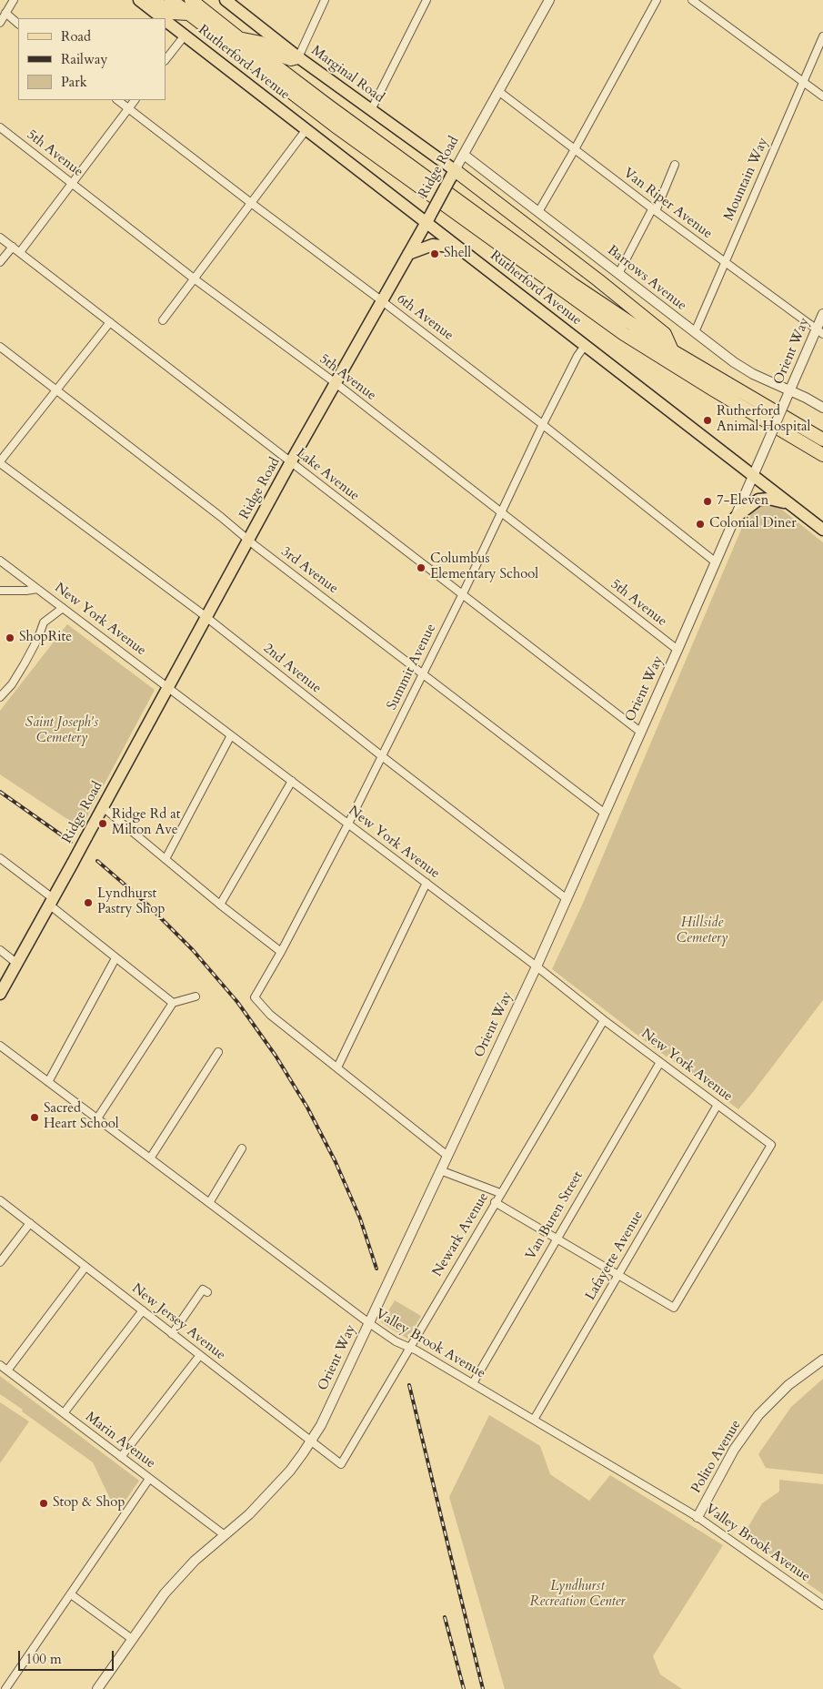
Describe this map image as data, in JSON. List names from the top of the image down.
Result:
{
  "streets": {
    "main road": ["Rutherford Avenue", "Marginal Road", "Ridge Road"],
    "street": [
      "5th Avenue",
      "Mountain Way",
      "Van Riper Avenue",
      "Barrows Avenue",
      "6th Avenue",
      "Orient Way",
      "Lake Avenue",
      "3rd Avenue",
      "New York Avenue",
      "Summit Avenue",
      "2nd Avenue",
      "Van Buren Street",
      "Newark Avenue",
      "Lafayette Avenue",
      "New Jersey Avenue",
      "Valley Brook Avenue",
      "Marin Avenue",
      "Polito Avenue"
    ]
  },
  "crossings": [
    ["Rutherford Avenue", "Ridge Road"],
    ["Rutherford Avenue", "Orient Way"],
    ["Rutherford Avenue", "Summit Avenue"],
    ["Marginal Road", "Ridge Road"],
    ["5th Avenue", "Ridge Road"],
    ["5th Avenue", "Orient Way"],
    ["5th Avenue", "Summit Avenue"],
    ["Ridge Road", "Van Riper Avenue"],
    ["Ridge Road", "Barrows Avenue"],
    ["Ridge Road", "6th Avenue"],
    ["Ridge Road", "Lake Avenue"],
    ["Ridge Road", "3rd Avenue"],
    ["Ridge Road", "New York Avenue"],
    ["Ridge Road", "2nd Avenue"],
    ["Mountain Way", "Van Riper Avenue"],
    ["Mountain Way", "Barrows Avenue"],
    ["Van Riper Avenue", "Orient Way"],
    ["Barrows Avenue", "Orient Way"],
    ["6th Avenue", "Orient Way"],
    ["6th Avenue", "Summit Avenue"],
    ["Orient Way", "Lake Avenue"],
    ["Orient Way", "3rd Avenue"],
    ["Orient Way", "New York Avenue"],
    ["Orient Way", "2nd Avenue"],
    ["Orient Way", "New Jersey Avenue"],
    ["Orient Way", "Valley Brook Avenue"],
    ["Orient Way", "Marin Avenue"],
    ["Lake Avenue", "Summit Avenue"],
    ["3rd Avenue", "Summit Avenue"],
    ["New York Avenue", "Summit Avenue"],
    ["New York Avenue", "Van Buren Street"],
    ["New York Avenue", "Newark Avenue"],
    ["New York Avenue", "Lafayette Avenue"],
    ["Summit Avenue", "2nd Avenue"],
    ["Van Buren Street", "Valley Brook Avenue"],
    ["Newark Avenue", "New Jersey Avenue"],
    ["Newark Avenue", "Valley Brook Avenue"],
    ["Lafayette Avenue", "Valley Brook Avenue"],
    ["Valley Brook Avenue", "Polito Avenue"]
  ],
  "parks": ["Saint Joseph's Cemetery", "Hillside Cemetery", "Lyndhurst Recreation Center"],
  "places": [
    "Shell",
    "Rutherford Animal Hospital",
    "7-Eleven",
    "Colonial Diner",
    "Columbus Elementary School",
    "ShopRite",
    "Ridge Rd at Milton Ave",
    "Lyndhurst Pastry Shop",
    "Sacred Heart School",
    "Stop & Shop"
  ],
  "legend": ["Road", "Railway", "Park"],
  "scale_bar": "100 m"
}
